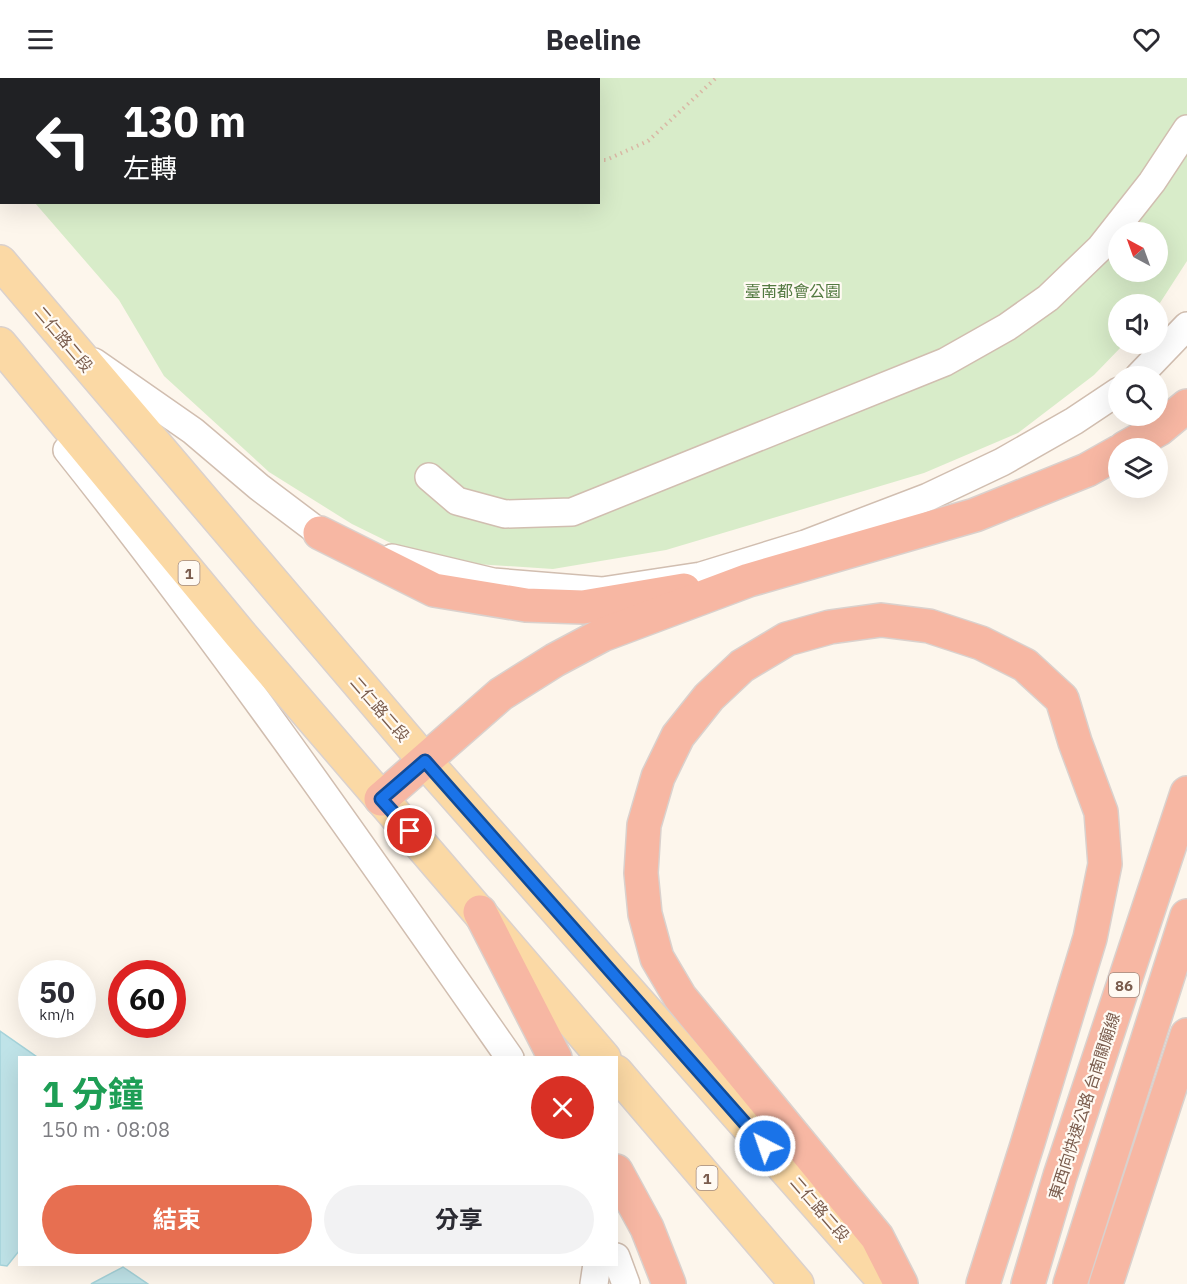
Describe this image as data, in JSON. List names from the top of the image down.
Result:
{
  "streets": {
    "highway": ["86", "東西向快速公路 台南關廟線"],
    "main road": ["二仁路二段", "1"]
  },
  "parks": ["臺南都會公園"],
  "north": "top left",
  "page": {
    "header": "Beeline",
    "turn": ["130 m", "左轉"],
    "speed": "50 km/h",
    "limit": "60",
    "heading": ["1 分鐘", "150 m · 08:08"],
    "buttons": ["結束", "分享"]
  }
}
